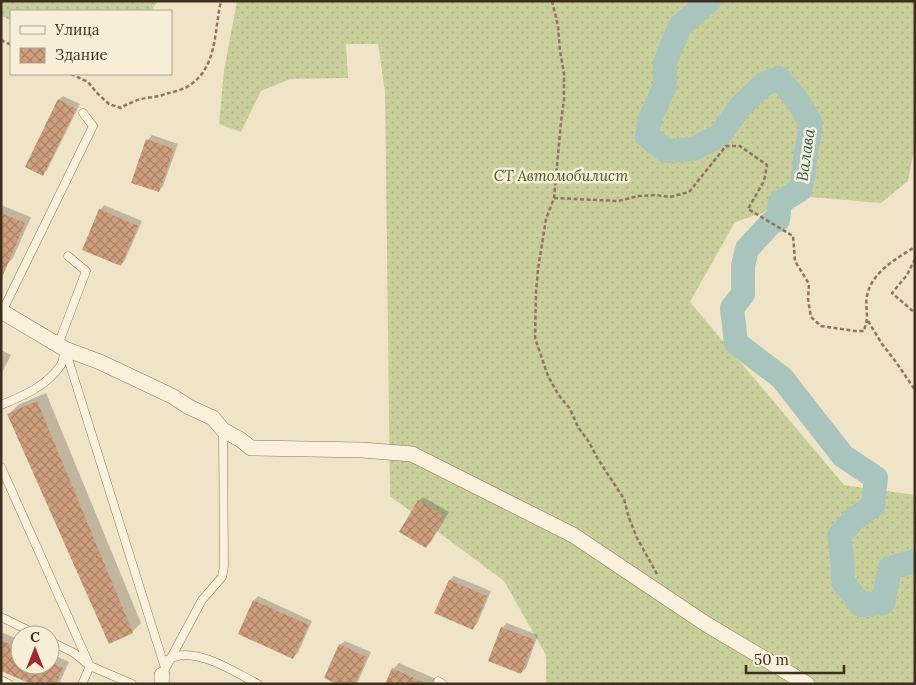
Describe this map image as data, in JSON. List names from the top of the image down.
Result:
{
  "water": ["Валава"],
  "parks": ["СТ Автомобилист"],
  "legend": ["Улица", "Здание"],
  "scale_bar": "50 m",
  "north": "top"
}
